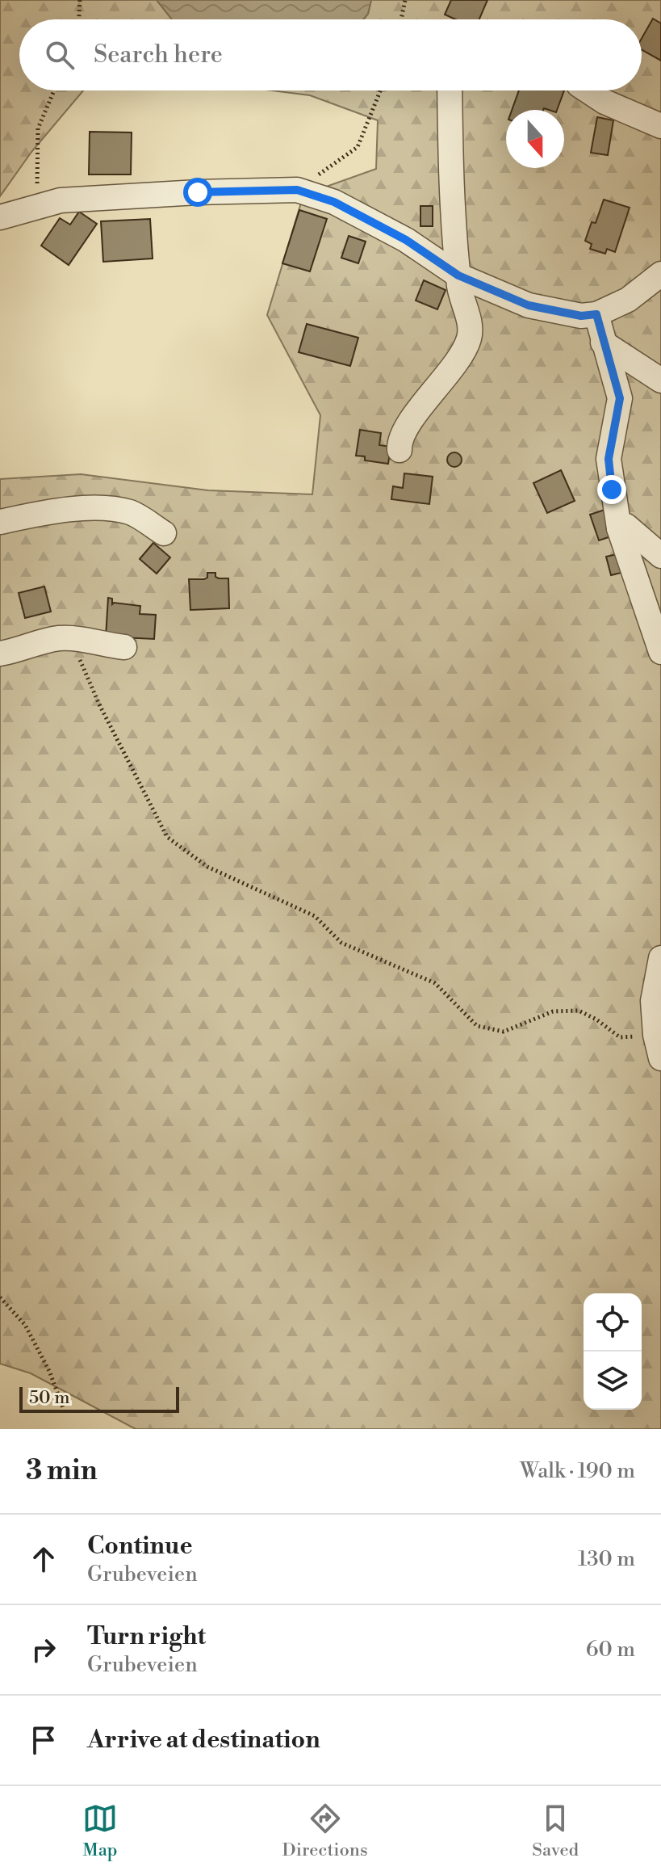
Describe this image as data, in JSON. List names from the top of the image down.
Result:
{
  "scale_bar": "50 m",
  "north": "bottom",
  "page": {
    "search": "Search here",
    "scale": "50 m",
    "heading": ["3 min", "Walk · 190 m"],
    "list": [
      ["Continue", "Grubeveien", "130 m"],
      ["Turn right", "Grubeveien", "60 m"],
      "Arrive at destination"
    ],
    "nav": ["Map", "Directions", "Saved"]
  }
}
